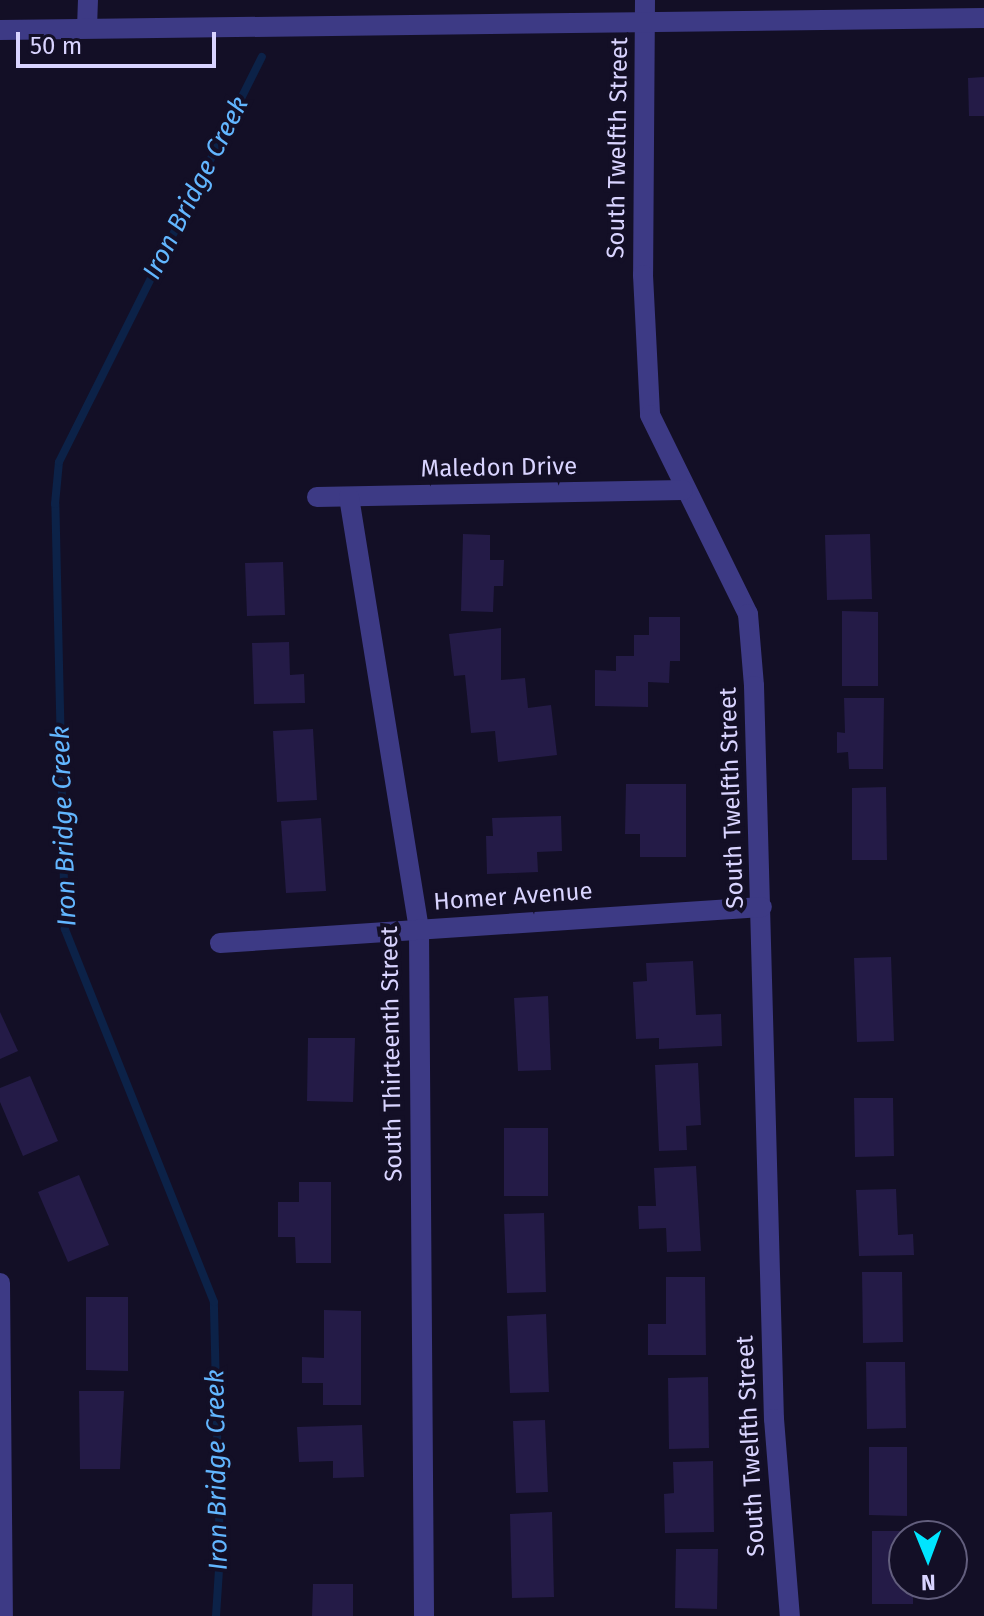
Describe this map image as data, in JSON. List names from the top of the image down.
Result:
{
  "streets": {
    "street": [
      "South Twelfth Street",
      "Maledon Drive",
      "Homer Avenue",
      "South Thirteenth Street"
    ]
  },
  "crossings": [
    ["South Twelfth Street", "Maledon Drive"],
    ["South Twelfth Street", "Homer Avenue"],
    ["Maledon Drive", "South Thirteenth Street"],
    ["Homer Avenue", "South Thirteenth Street"]
  ],
  "water": ["Iron Bridge Creek"],
  "scale_bar": "50 m",
  "north": "bottom"
}
